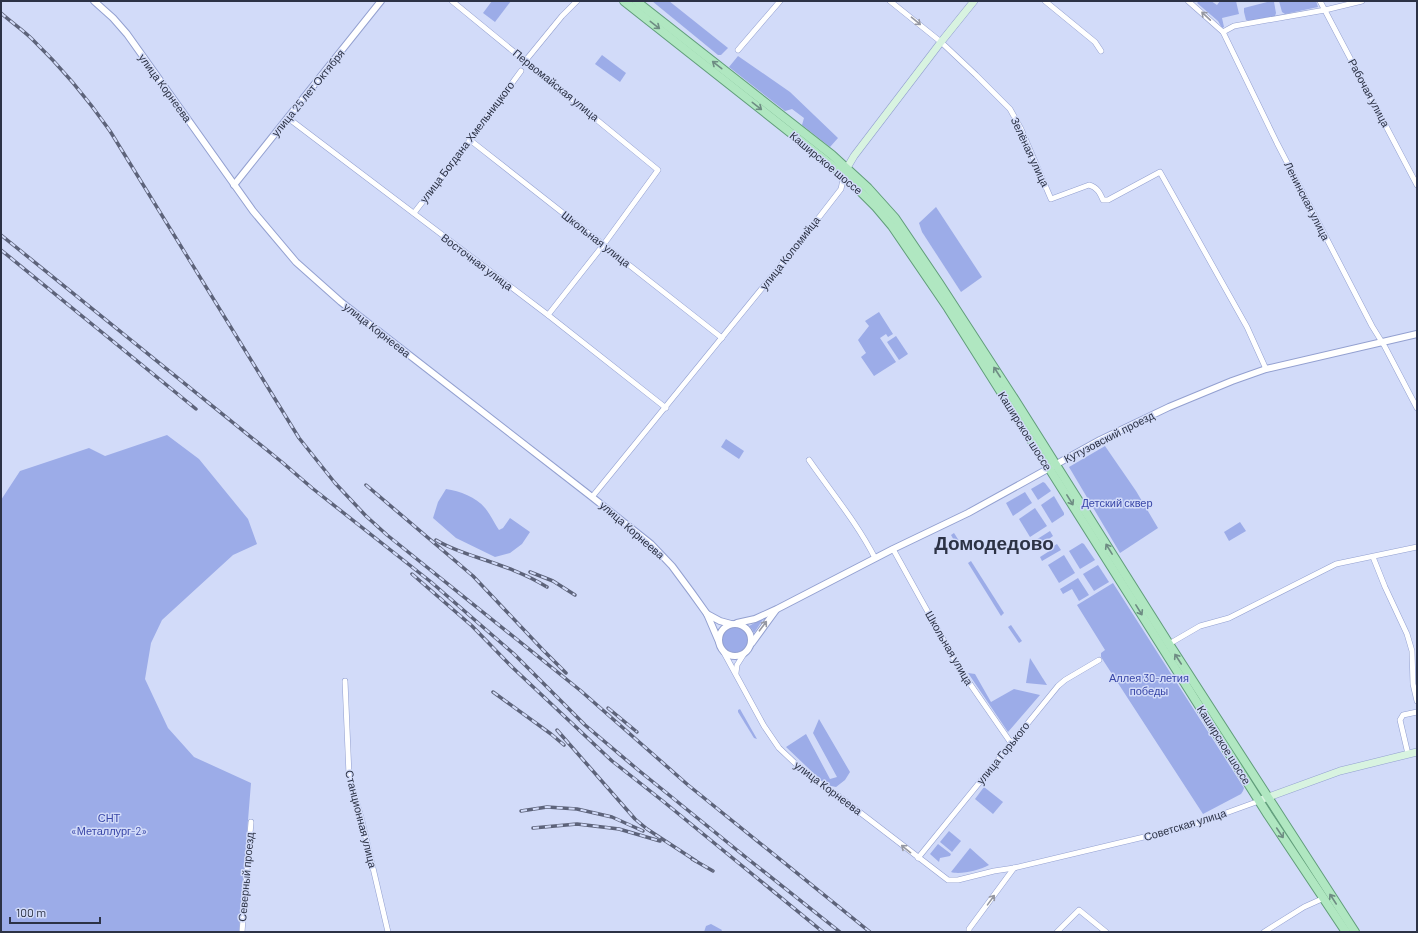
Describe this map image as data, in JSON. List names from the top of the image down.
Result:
{
  "streets": {
    "main road": ["Каширское шоссе", "улица Коломийца", "Советская улица"],
    "street": [
      "Первомайская улица",
      "улица Корнеева",
      "улица 25 лет Октября",
      "Рабочая улица",
      "улица Богдана Хмельницкого",
      "Зелёная улица",
      "Ленинская улица",
      "Школьная улица",
      "Восточная улица",
      "Кутузовский проезд",
      "улица Горького",
      "Станционная улица",
      "Северный проезд"
    ]
  },
  "crossings": [
    ["Первомайская улица", "Школьная улица"],
    ["улица Корнеева", "улица 25 лет Октября"],
    ["улица Корнеева", "улица Коломийца"],
    ["улица Корнеева", "Кутузовский проезд"],
    ["улица Корнеева", "улица Горького"],
    ["улица Корнеева", "Советская улица"],
    ["улица 25 лет Октября", "Восточная улица"],
    ["улица Богдана Хмельницкого", "Школьная улица"],
    ["улица Богдана Хмельницкого", "Восточная улица"],
    ["Зелёная улица", "улица Коломийца"],
    ["Зелёная улица", "Кутузовский проезд"],
    ["Каширское шоссе", "улица Коломийца"],
    ["Каширское шоссе", "Кутузовский проезд"],
    ["Каширское шоссе", "Советская улица"],
    ["Ленинская улица", "Кутузовский проезд"],
    ["Школьная улица", "улица Коломийца"],
    ["Школьная улица", "Кутузовский проезд"],
    ["Школьная улица", "улица Горького"],
    ["улица Коломийца", "Восточная улица"]
  ],
  "districts": ["Домодедово"],
  "parks": ["Детский сквер", "Аллея 30-летия победы", "СНТ «Металлург-2»"],
  "scale_bar": "100 m"
}
